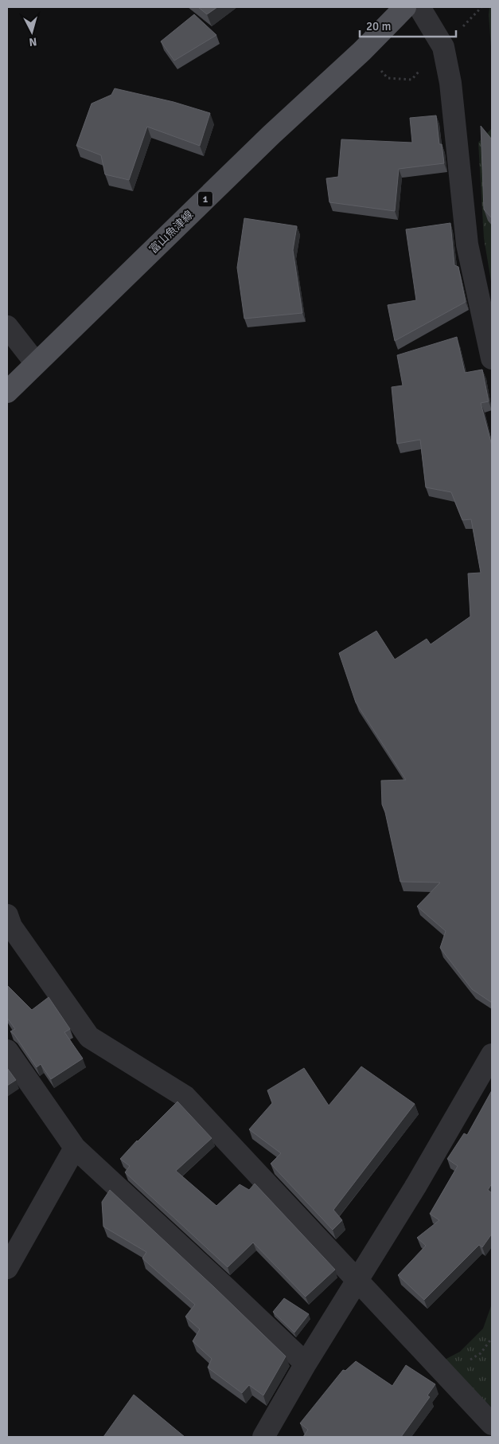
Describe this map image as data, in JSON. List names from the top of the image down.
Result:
{
  "streets": {
    "main road": ["1", "富山魚津線"]
  },
  "scale_bar": "20 m",
  "north": "bottom"
}
